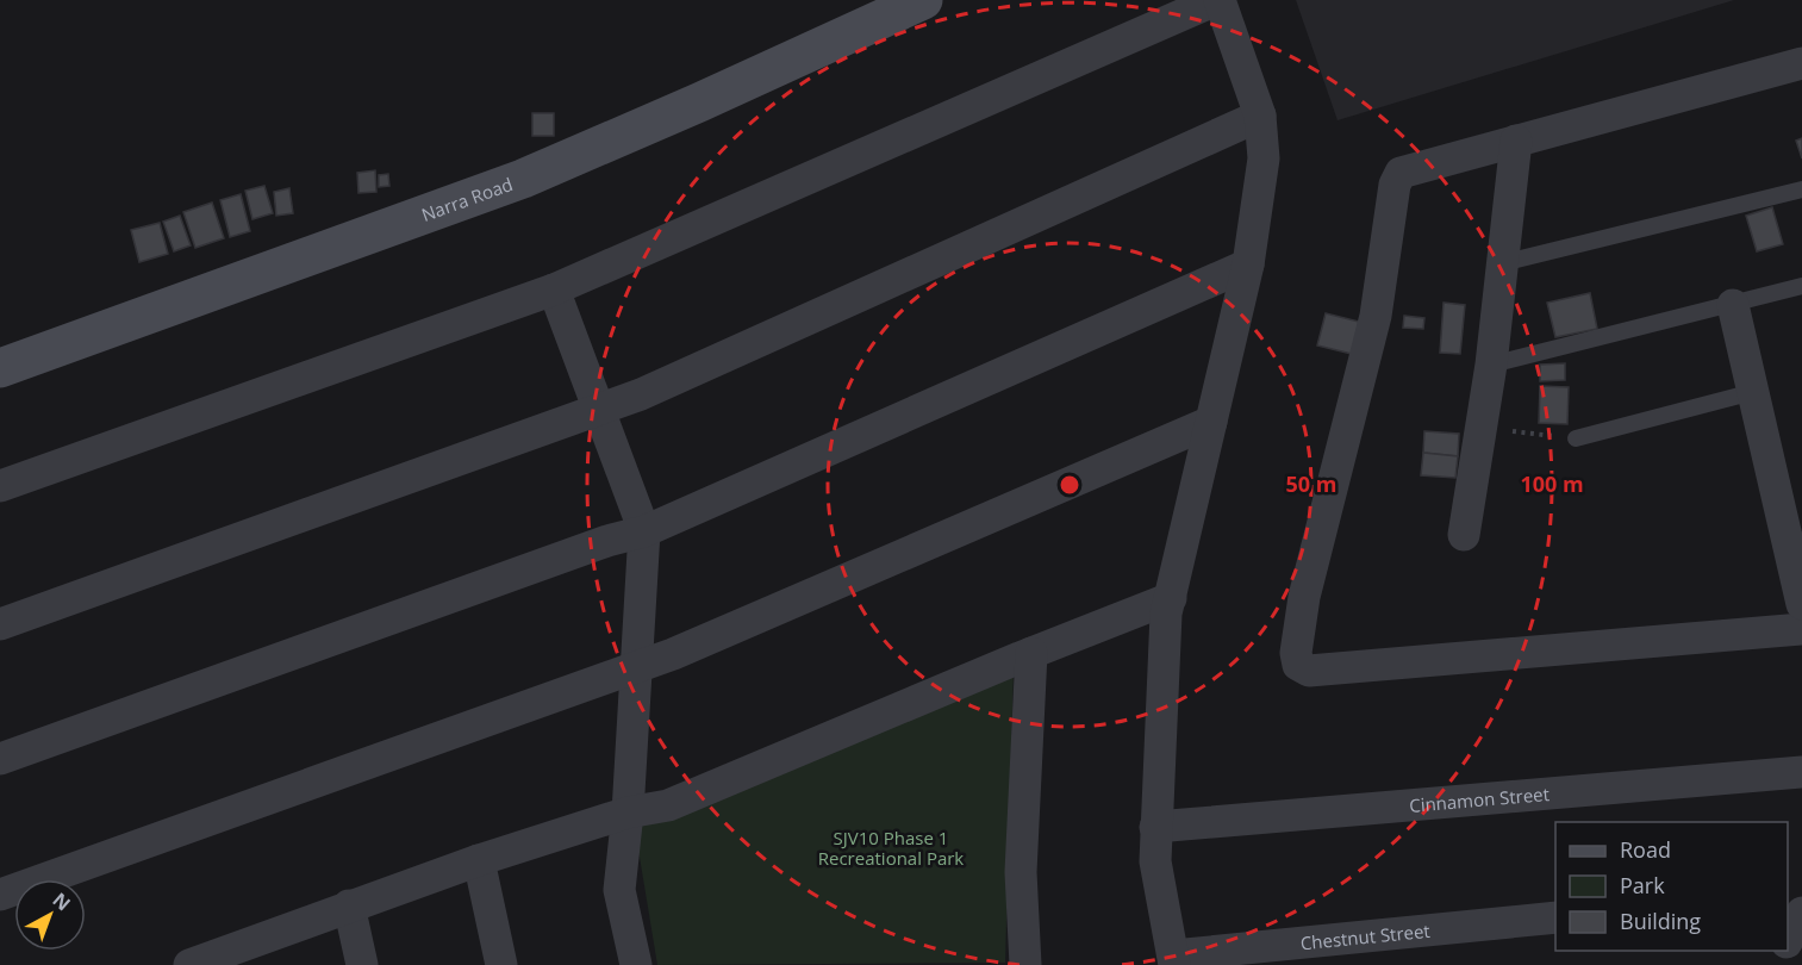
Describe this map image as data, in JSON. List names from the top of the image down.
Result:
{
  "streets": {
    "street": ["Narra Road", "Cinnamon Street", "Chestnut Street"]
  },
  "parks": ["SJV10 Phase 1 Recreational Park"],
  "legend": ["Road", "Park", "Building"],
  "north": "top right",
  "rings": ["50 m", "100 m"]
}
